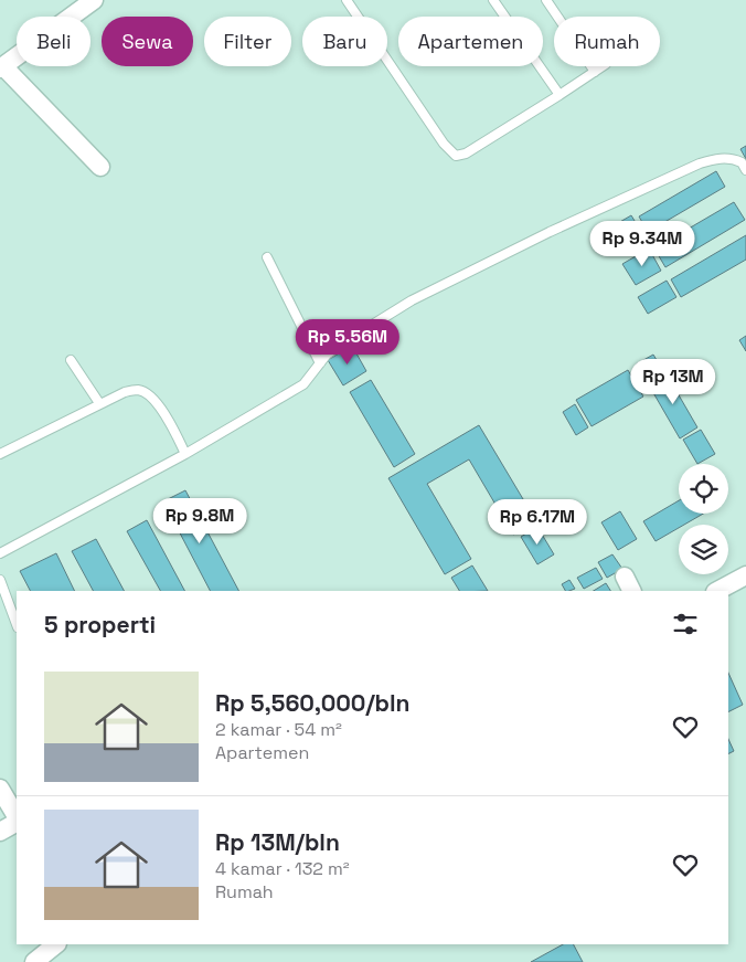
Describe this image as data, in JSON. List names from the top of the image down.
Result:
{
  "page": {
    "chip": [
      "Beli",
      "Sewa",
      "Filter",
      "Baru",
      "Apartemen",
      "Rumah"
    ],
    "price": [
      "Rp 9.34M",
      "Rp 5.56M",
      "Rp 13M",
      "Rp 9.8M",
      "Rp 6.17M"
    ],
    "heading": "5 properti",
    "list": [
      {
        "name": "Rp 5,560,000/bln",
        "note": "2 kamar · 54 m² · Apartemen"
      },
      {
        "name": "Rp 13M/bln",
        "note": "4 kamar · 132 m² · Rumah"
      }
    ]
  }
}
